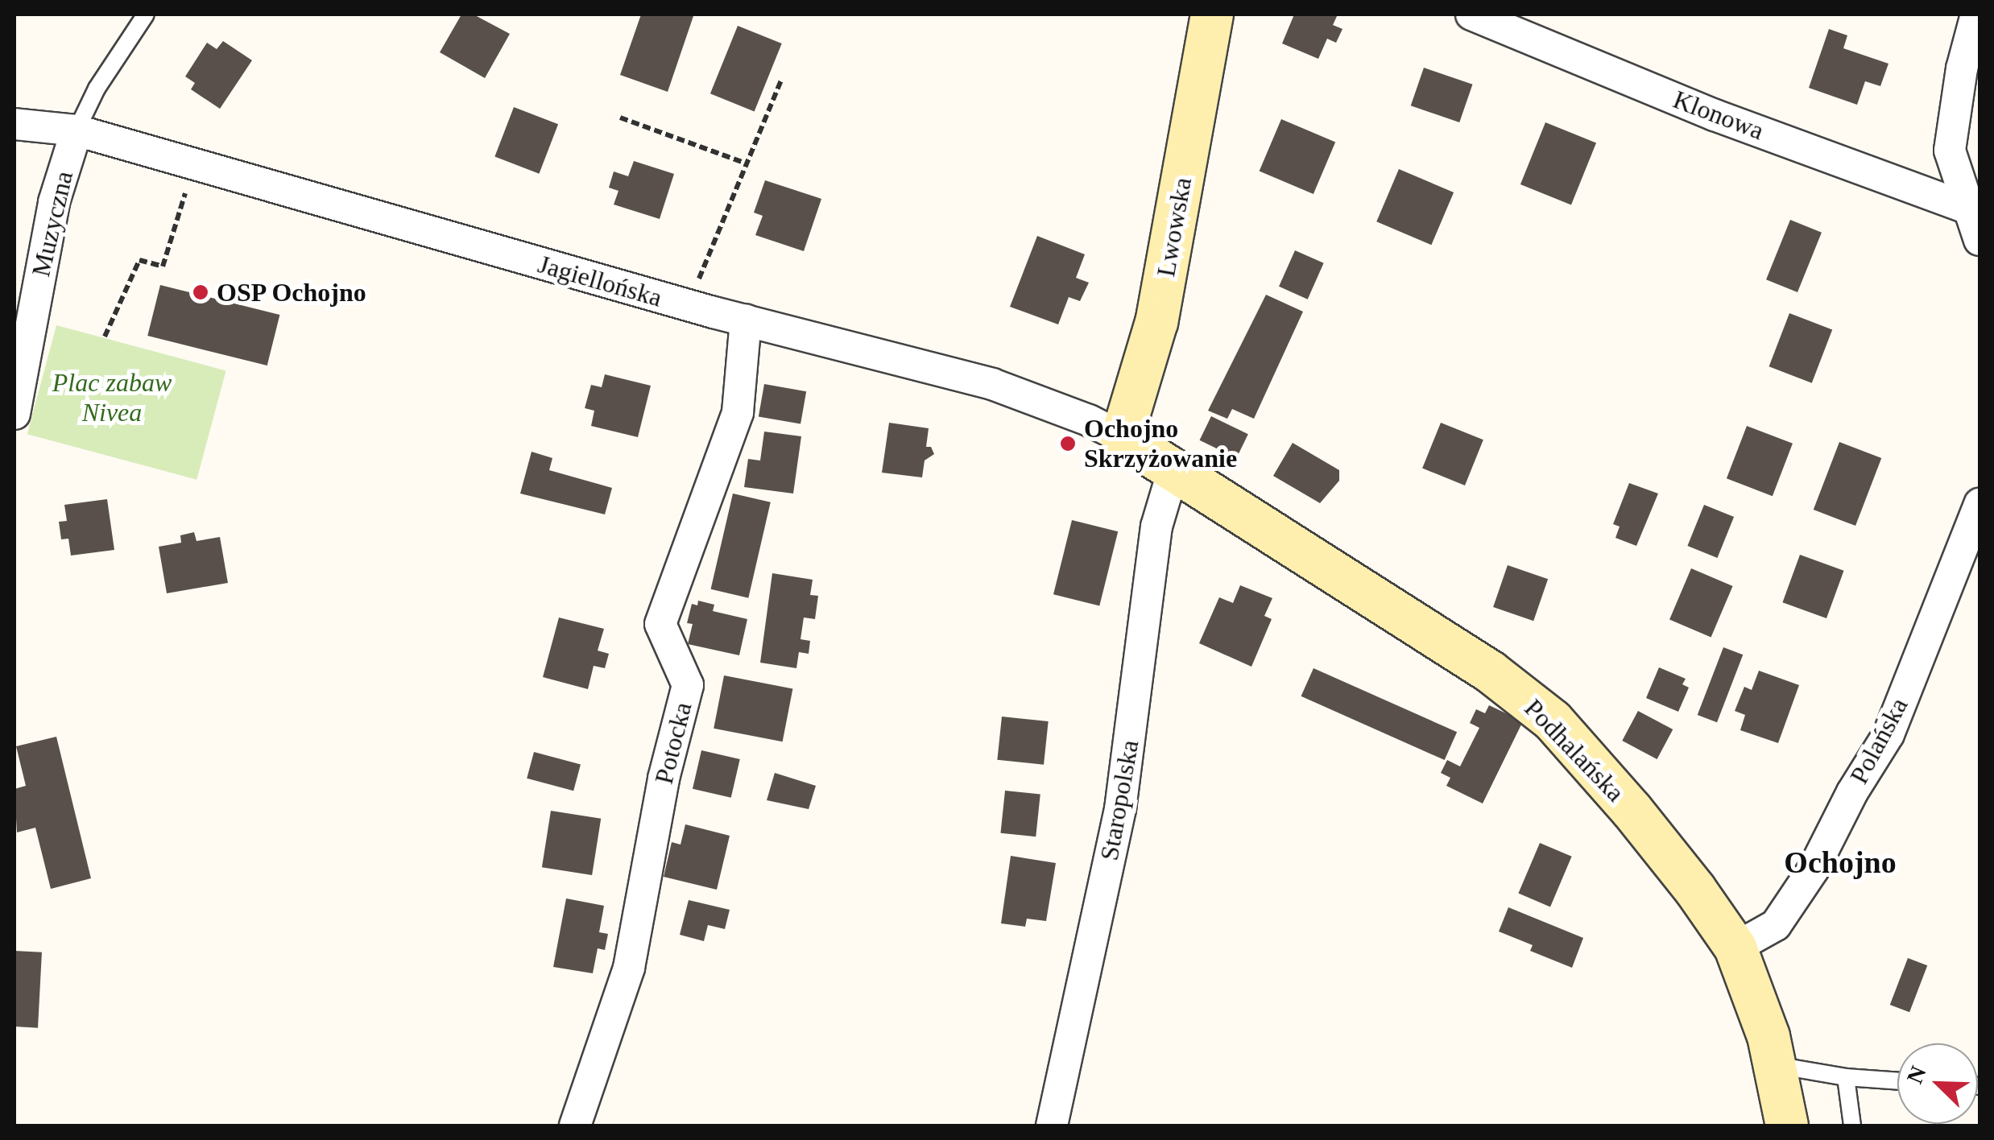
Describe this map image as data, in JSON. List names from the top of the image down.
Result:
{
  "streets": {
    "street": [
      "Klonowa",
      "Muzyczna",
      "Lwowska",
      "Jagiellońska",
      "Polańska",
      "Potocka",
      "Podhalańska",
      "Staropolska"
    ]
  },
  "crossings": [
    ["Muzyczna", "Jagiellońska"],
    ["Lwowska", "Jagiellońska"],
    ["Jagiellońska", "Potocka"],
    ["Jagiellońska", "Podhalańska"],
    ["Jagiellońska", "Staropolska"],
    ["Polańska", "Podhalańska"],
    ["Podhalańska", "Staropolska"]
  ],
  "districts": ["Ochojno"],
  "parks": ["Plac zabaw Nivea"],
  "places": ["OSP Ochojno", "Ochojno Skrzyżowanie"],
  "north": "top left"
}
